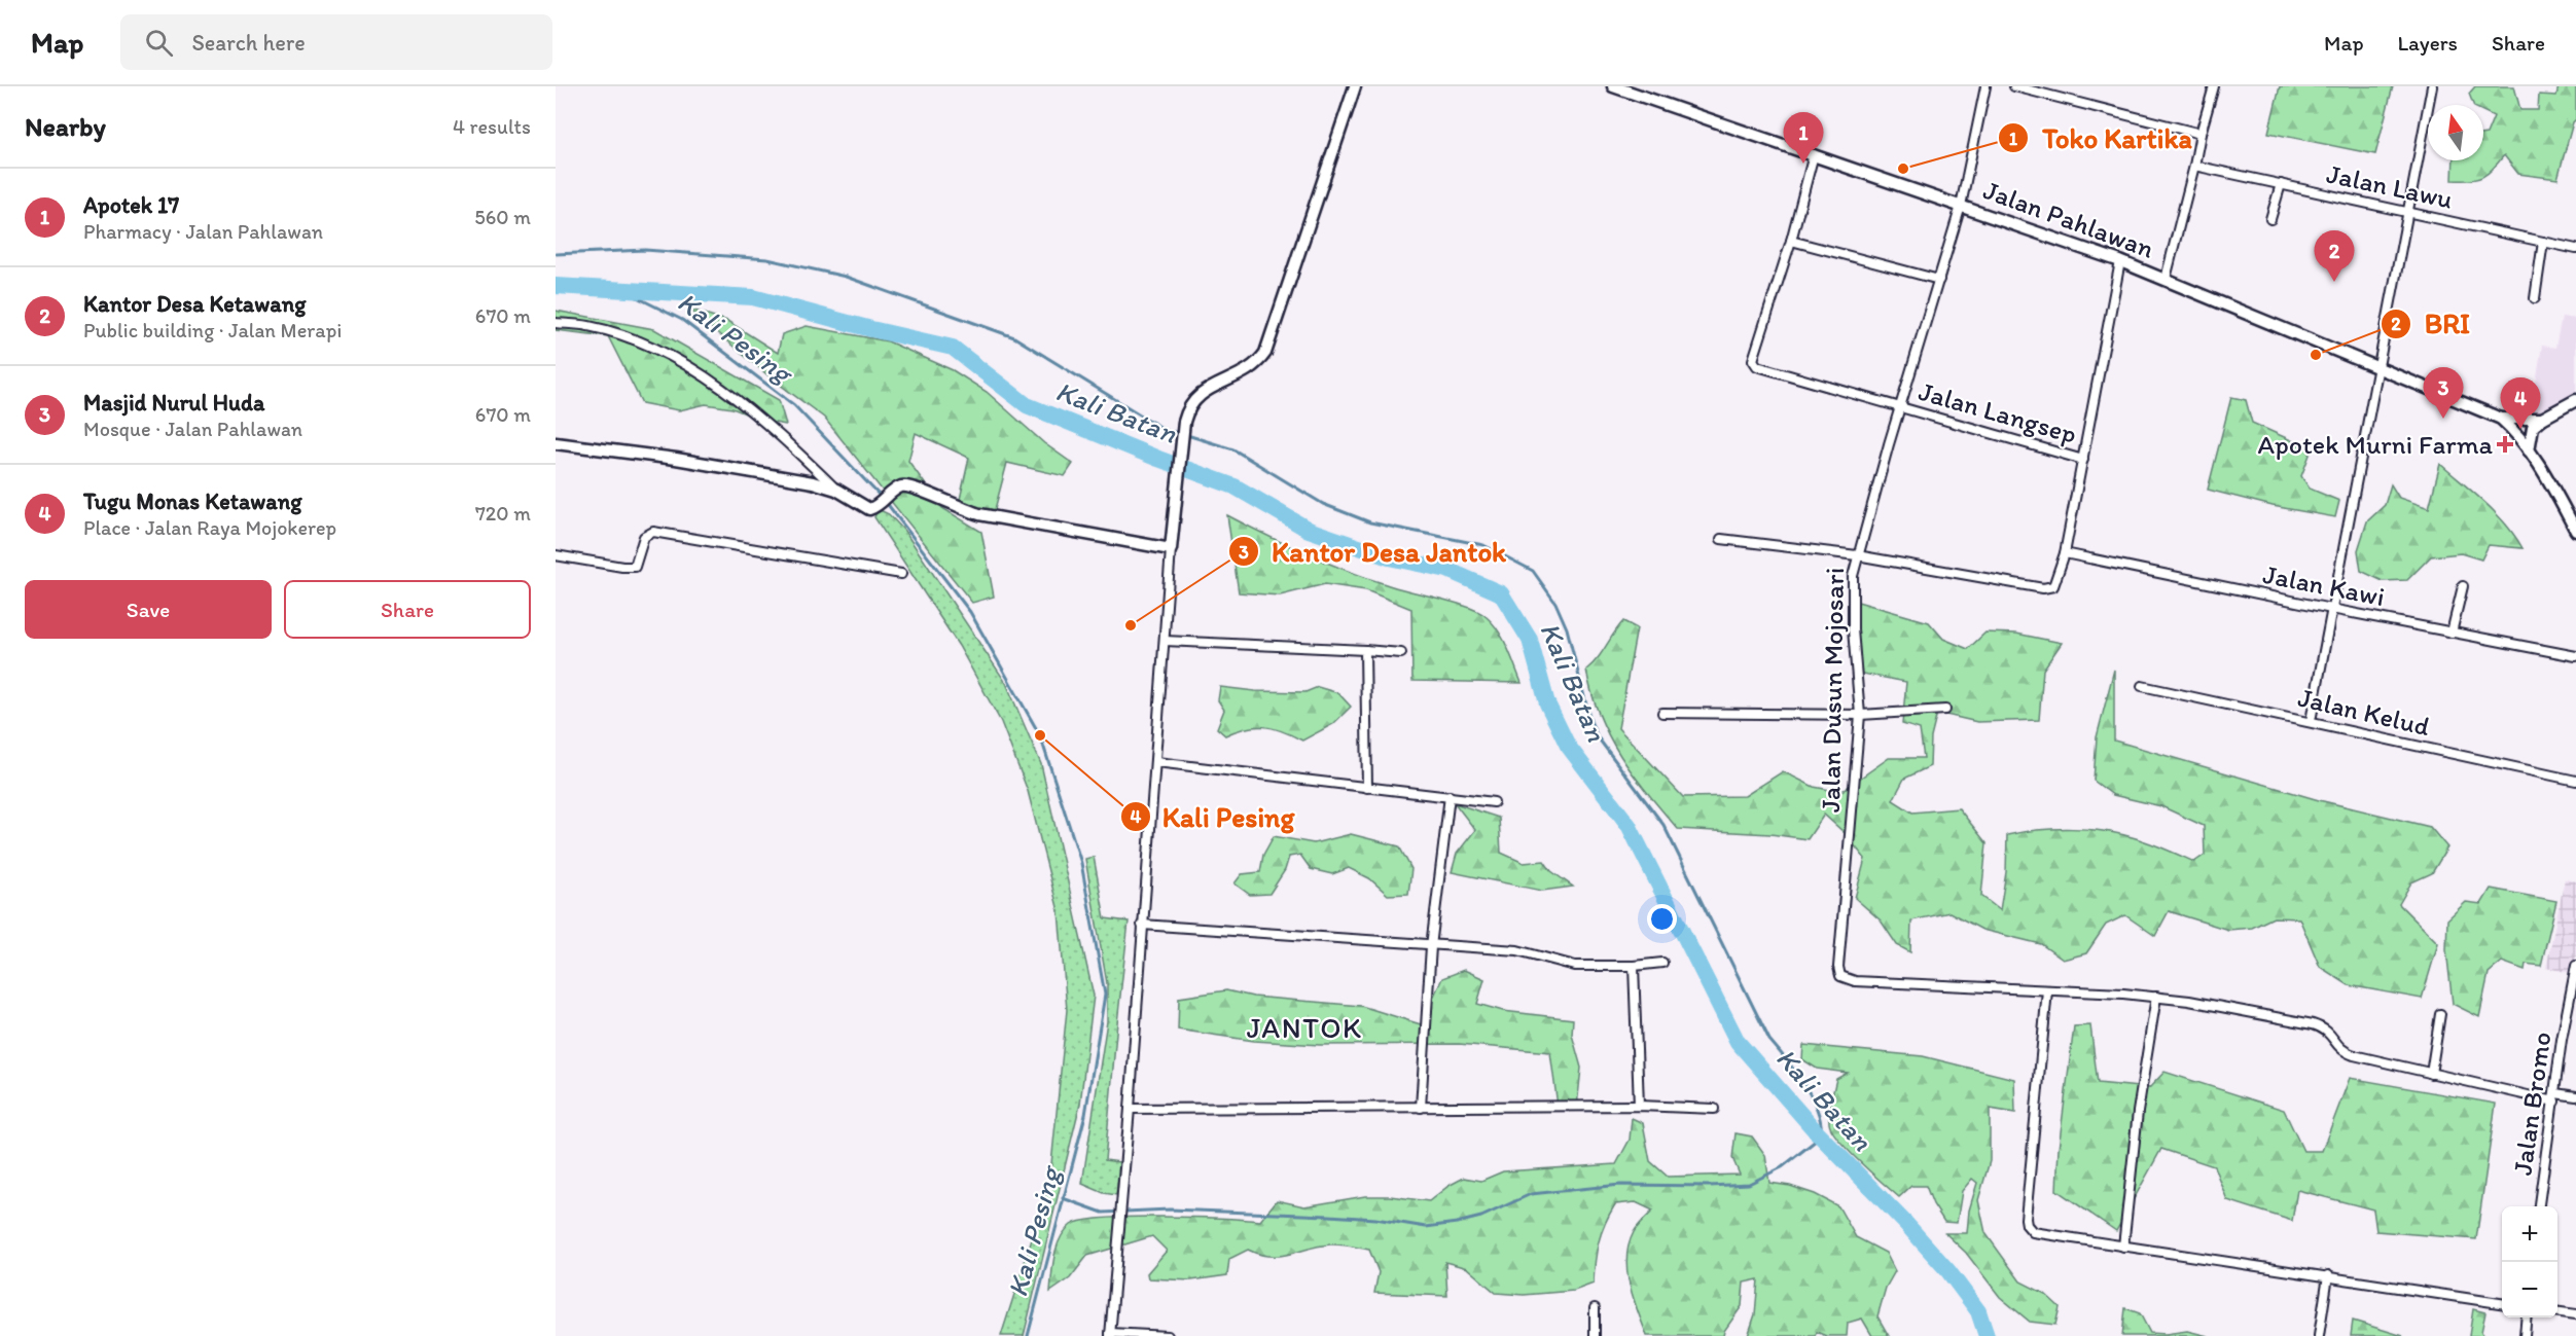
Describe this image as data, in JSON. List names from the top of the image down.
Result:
{
  "streets": {
    "street": [
      "Jalan Lawu",
      "Jalan Pahlawan",
      "Jalan Langsep",
      "Jalan Kawi",
      "Jalan Dusun Mojosari",
      "Jalan Kelud",
      "Jalan Bromo"
    ]
  },
  "crossings": [
    ["Jalan Pahlawan", "Jalan Dusun Mojosari"],
    ["Jalan Langsep", "Jalan Dusun Mojosari"]
  ],
  "districts": ["JANTOK"],
  "water": ["Kali Pesing", "Kali Batan"],
  "places": {
    "other": [
      "Toko Kartika",
      "BRI",
      "Kantor Desa Jantok",
      "Kali Pesing"
    ],
    "health": ["Apotek Murni Farma"]
  },
  "north": "top",
  "page": {
    "header": "Map",
    "search": "Search here",
    "nav": ["Map", "Layers", "Share"],
    "heading": ["Nearby", "4 results"],
    "pins": [
      "1",
      "2",
      "3",
      "4"
    ],
    "list": [
      {
        "mark": "1",
        "name": "Apotek 17",
        "note": "Pharmacy · Jalan Pahlawan",
        "value": "560 m"
      },
      {
        "mark": "2",
        "name": "Kantor Desa Ketawang",
        "note": "Public building · Jalan Merapi",
        "value": "670 m"
      },
      {
        "mark": "3",
        "name": "Masjid Nurul Huda",
        "note": "Mosque · Jalan Pahlawan",
        "value": "670 m"
      },
      {
        "mark": "4",
        "name": "Tugu Monas Ketawang",
        "note": "Place · Jalan Raya Mojokerep",
        "value": "720 m"
      }
    ],
    "buttons": ["Save", "Share"],
    "map_buttons": ["+", "−"]
  }
}
